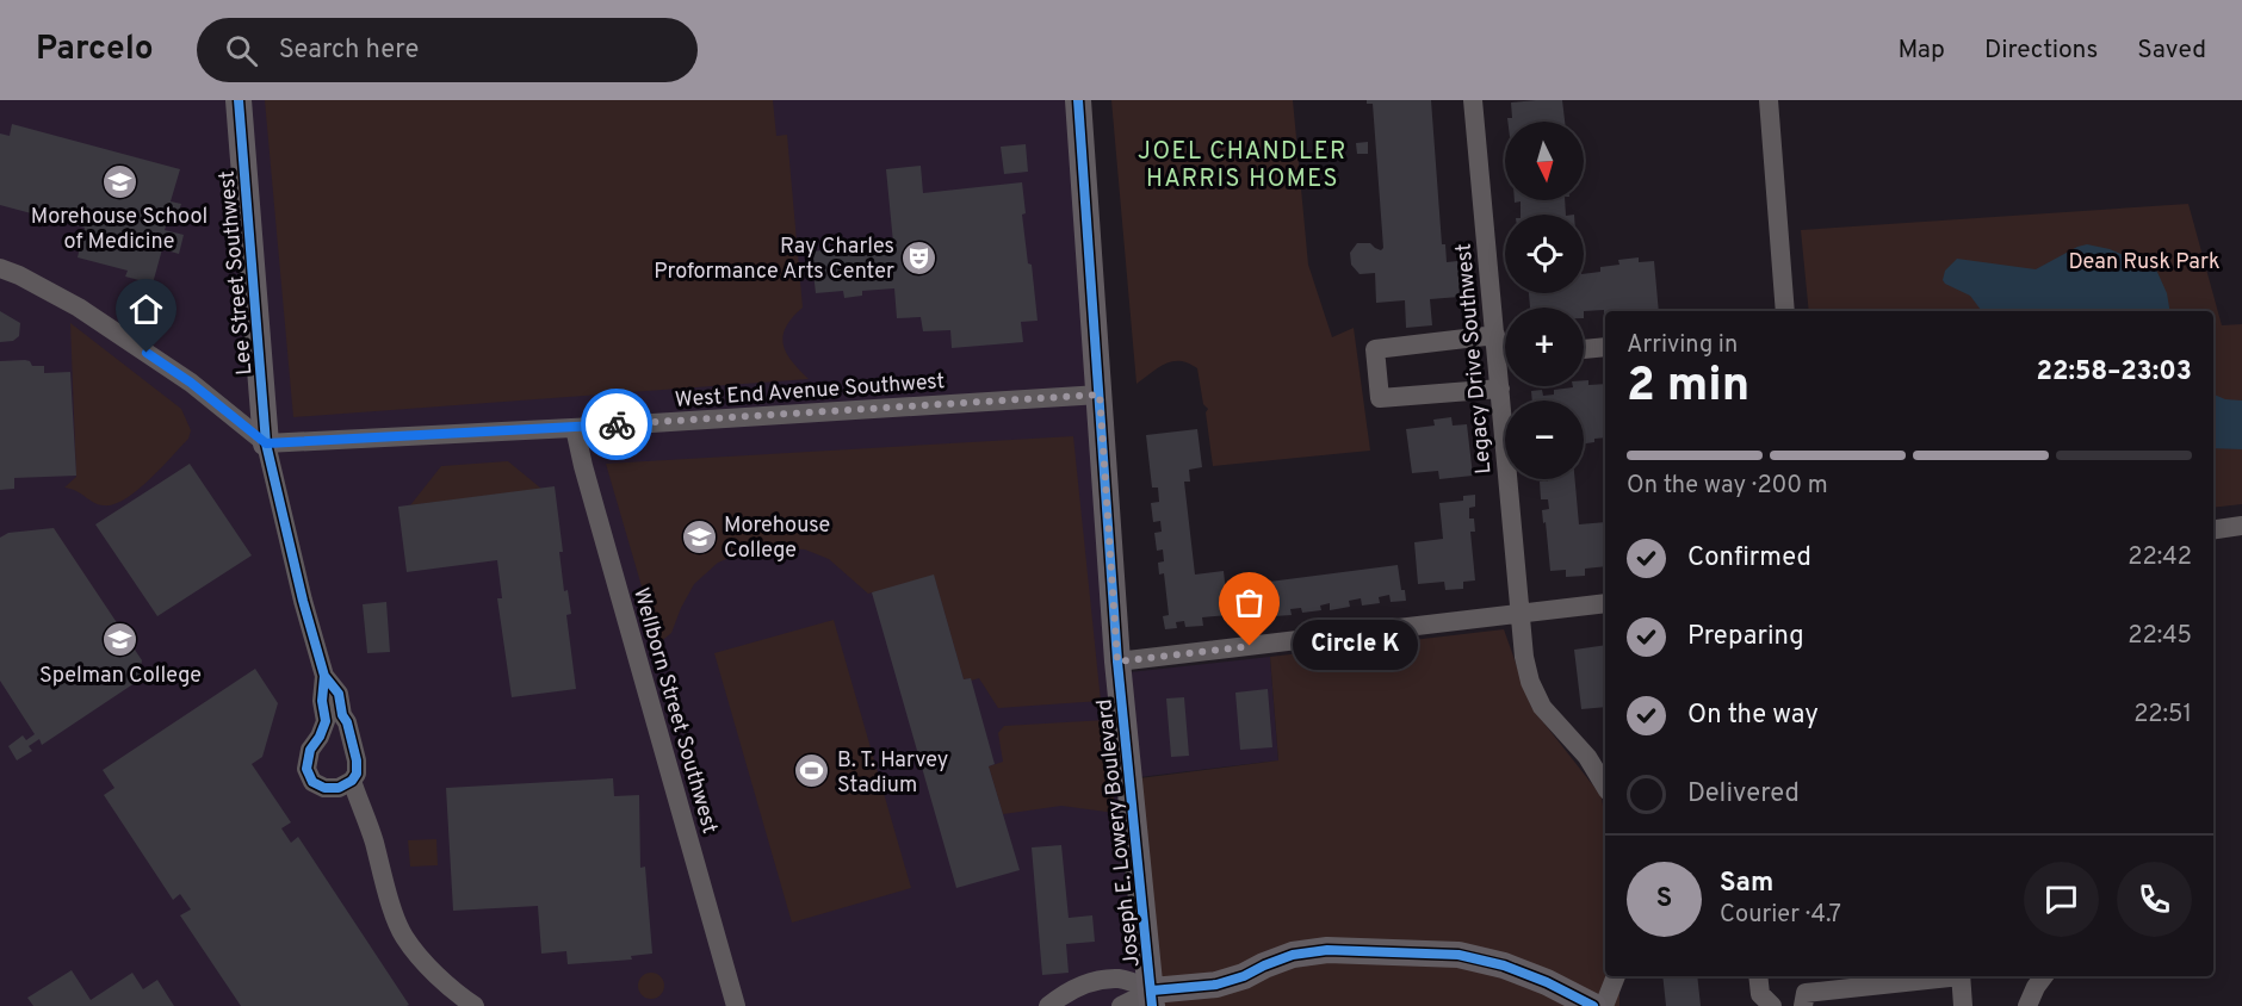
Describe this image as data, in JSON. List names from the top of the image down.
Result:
{
  "streets": {
    "main road": ["Lee Street Southwest", "Joseph E. Lowery Boulevard"],
    "street": ["Legacy Drive Southwest", "West End Avenue Southwest", "Wellborn Street Southwest"]
  },
  "crossings": [
    ["Lee Street Southwest", "West End Avenue Southwest"],
    ["West End Avenue Southwest", "Wellborn Street Southwest"],
    ["West End Avenue Southwest", "Joseph E. Lowery Boulevard"]
  ],
  "districts": ["JOEL CHANDLER HARRIS HOMES"],
  "parks": ["Dean Rusk Park"],
  "places": {
    "school or university": ["Morehouse School of Medicine", "Morehouse College", "Spelman College"],
    "theatre": ["Ray Charles Proformance Arts Center"],
    "other": ["Circle K"],
    "sports": ["B. T. Harvey Stadium"]
  },
  "north": "bottom",
  "page": {
    "header": "Parcelo",
    "search": "Search here",
    "nav": ["Map", "Directions", "Saved"],
    "map_buttons": ["+", "−"],
    "heading": ["2 min", "Arriving in", "22:58–23:03"],
    "panel": ["Sam", "Courier · 4.7"],
    "bar": "On the way · 200 m",
    "list": [
      ["Confirmed", "22:42"],
      ["Preparing", "22:45"],
      ["On the way", "22:51"],
      "Delivered"
    ],
    "bubble": "Circle K",
    "round": "S"
  }
}
